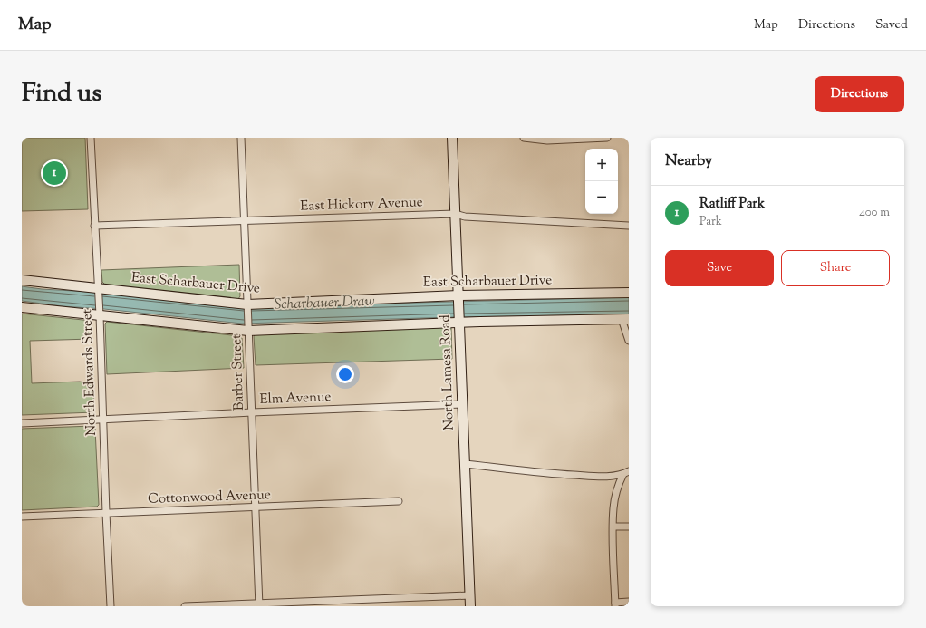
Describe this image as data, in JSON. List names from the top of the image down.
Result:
{
  "streets": {
    "main road": ["East Scharbauer Drive", "North Lamesa Road"],
    "street": [
      "East Hickory Avenue",
      "North Edwards Street",
      "Barber Street",
      "Elm Avenue",
      "Cottonwood Avenue"
    ]
  },
  "crossings": [
    ["East Hickory Avenue", "North Edwards Street"],
    ["East Hickory Avenue", "Barber Street"],
    ["East Hickory Avenue", "North Lamesa Road"],
    ["East Scharbauer Drive", "North Edwards Street"],
    ["East Scharbauer Drive", "Barber Street"],
    ["East Scharbauer Drive", "North Lamesa Road"],
    ["North Edwards Street", "Elm Avenue"],
    ["North Edwards Street", "Cottonwood Avenue"],
    ["Barber Street", "Elm Avenue"],
    ["Barber Street", "Cottonwood Avenue"],
    ["North Lamesa Road", "Elm Avenue"]
  ],
  "water": ["Scharbauer Draw"],
  "page": {
    "header": "Map",
    "nav": ["Map", "Directions", "Saved"],
    "title": "Find us",
    "buttons": [
      "Directions",
      ["Save", "Share"]
    ],
    "heading": "Nearby",
    "map_buttons": ["+", "−"],
    "pins": "1",
    "list": [
      {
        "mark": "1",
        "name": "Ratliff Park",
        "note": "Park",
        "value": "400 m"
      }
    ]
  }
}
